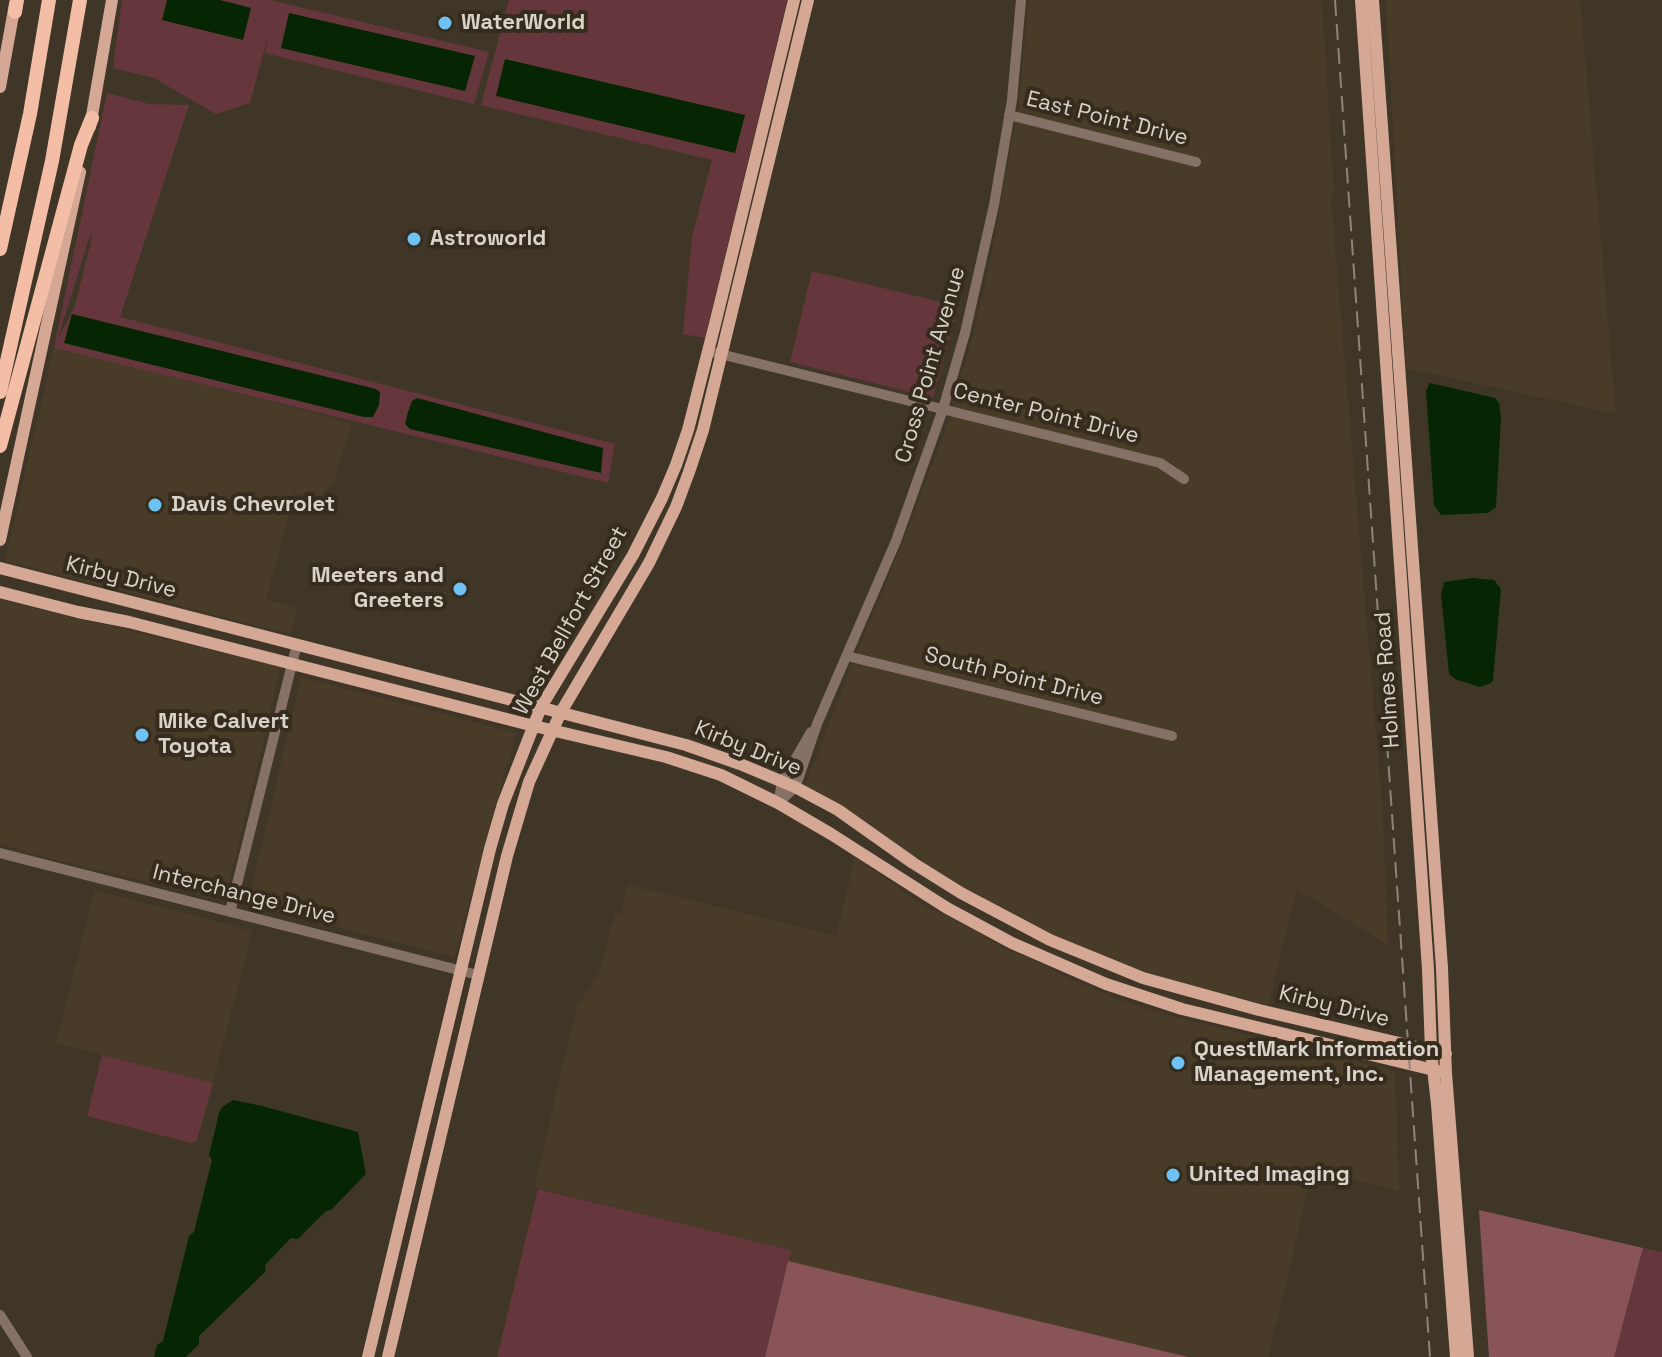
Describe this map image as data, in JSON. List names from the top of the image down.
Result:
{
  "streets": {
    "main road": ["Kirby Drive", "West Bellfort Street", "Holmes Road"],
    "street": [
      "East Point Drive",
      "Cross Point Avenue",
      "Center Point Drive",
      "South Point Drive",
      "Interchange Drive"
    ]
  },
  "crossings": [
    ["East Point Drive", "Cross Point Avenue"],
    ["Cross Point Avenue", "Center Point Drive"],
    ["Cross Point Avenue", "Kirby Drive"],
    ["Cross Point Avenue", "South Point Drive"],
    ["Center Point Drive", "West Bellfort Street"],
    ["Kirby Drive", "West Bellfort Street"],
    ["Kirby Drive", "Holmes Road"],
    ["West Bellfort Street", "Interchange Drive"]
  ],
  "places": [
    "WaterWorld",
    "Astroworld",
    "Davis Chevrolet",
    "Meeters and Greeters",
    "Mike Calvert Toyota",
    "QuestMark Information Management, Inc.",
    "United Imaging"
  ]
}
